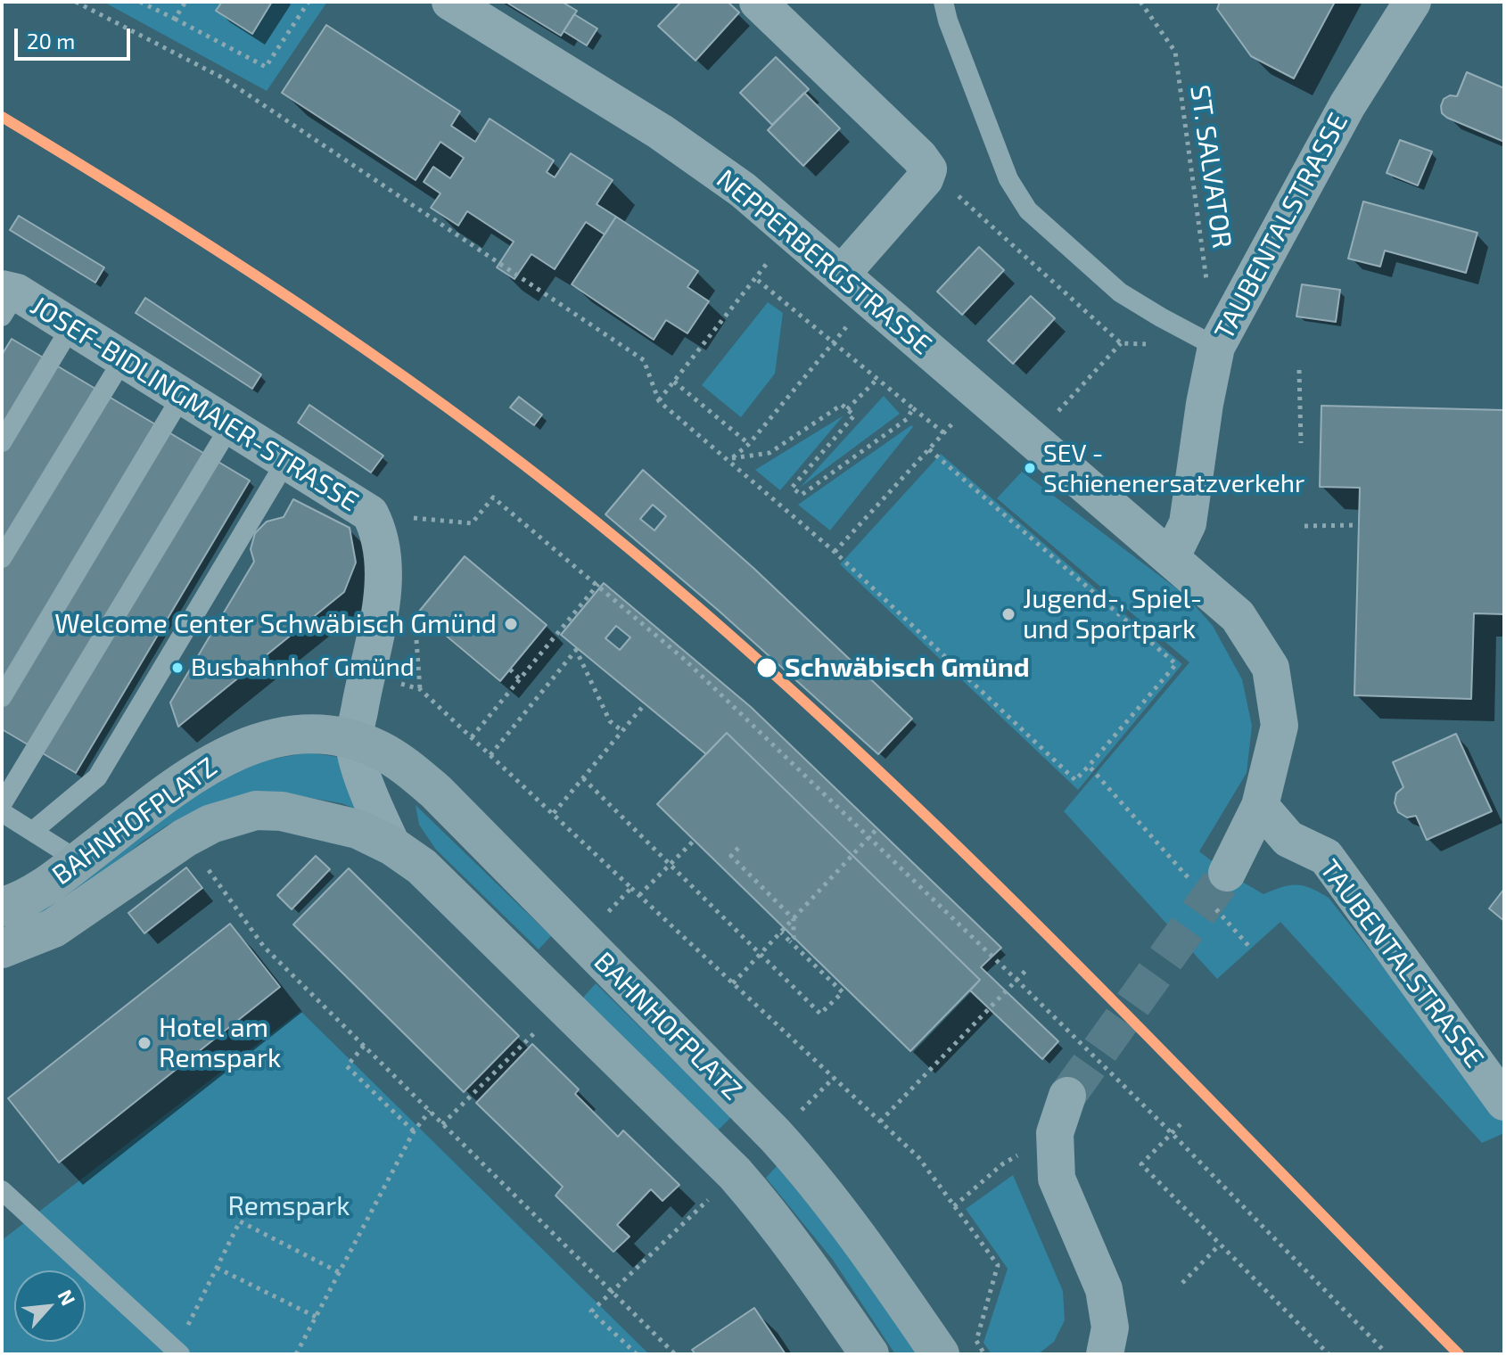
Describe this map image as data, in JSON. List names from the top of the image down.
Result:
{
  "streets": {
    "main road": ["BAHNHOFPLATZ"],
    "street": ["TAUBENTALSTRASSE", "NEPPERBERGSTRASSE", "JOSEF-BIDLINGMAIER-STRASSE"],
    "path": ["ST. SALVATOR"]
  },
  "crossings": [
    ["ST. SALVATOR", "TAUBENTALSTRASSE"],
    ["TAUBENTALSTRASSE", "NEPPERBERGSTRASSE"],
    ["JOSEF-BIDLINGMAIER-STRASSE", "BAHNHOFPLATZ"]
  ],
  "parks": ["Remspark"],
  "places": [
    "SEV - Schienenersatzverkehr",
    "Jugend-, Spiel- und Sportpark",
    "Welcome Center Schwäbisch Gmünd",
    "Busbahnhof Gmünd",
    "Schwäbisch Gmünd",
    "Hotel am Remspark"
  ],
  "scale_bar": "20 m",
  "north": "top right"
}
